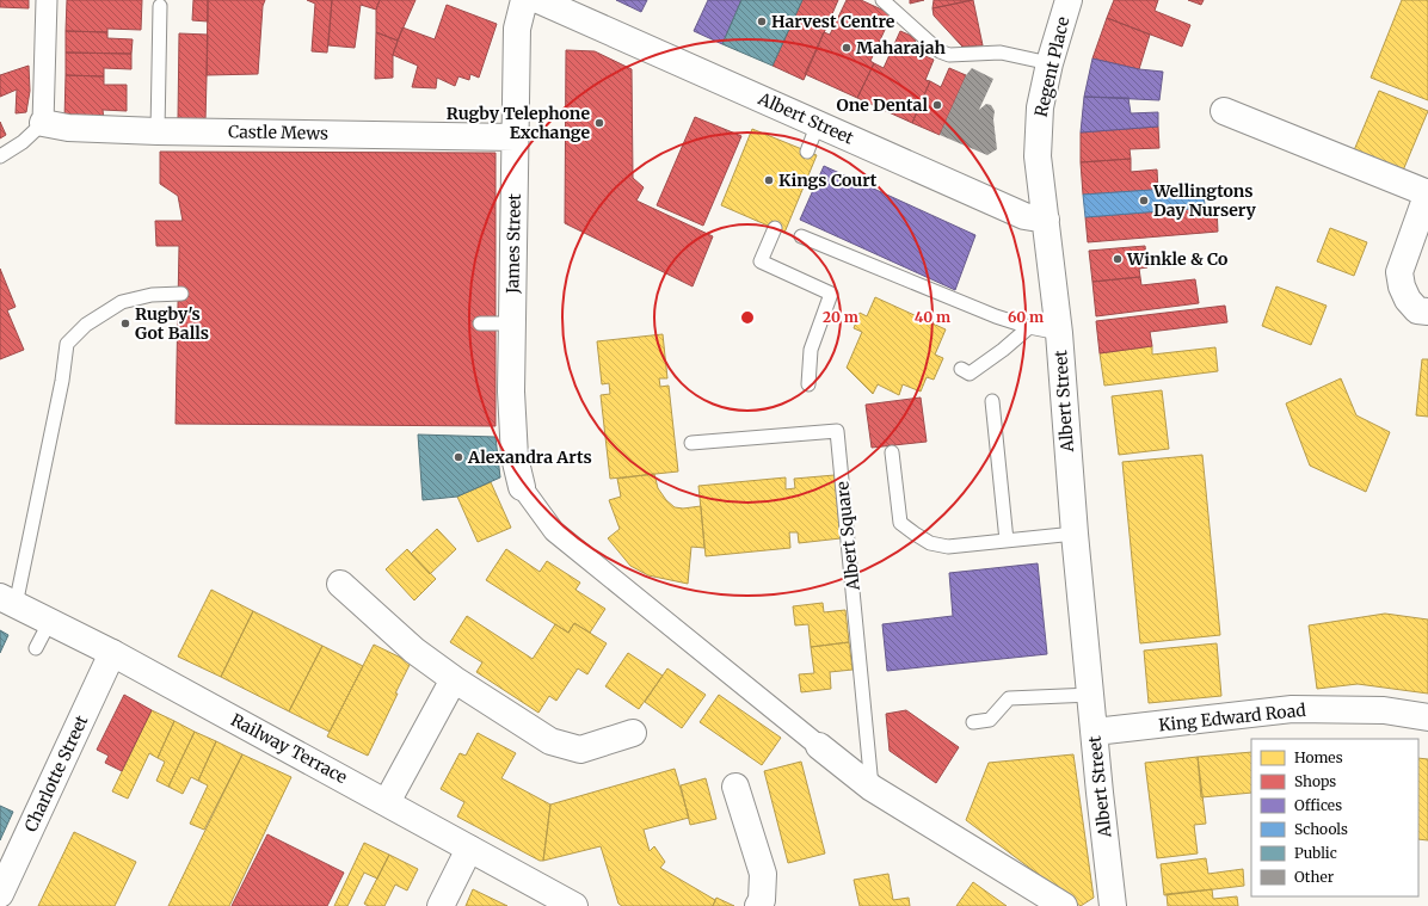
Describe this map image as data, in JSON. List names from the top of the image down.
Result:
{
  "streets": {
    "street": [
      "Regent Place",
      "Albert Street",
      "Castle Mews",
      "James Street",
      "King Edward Road",
      "Railway Terrace",
      "Charlotte Street"
    ],
    "lane": ["Albert Square"]
  },
  "crossings": [
    ["Regent Place", "Albert Street"],
    ["Albert Street", "King Edward Road"],
    ["Castle Mews", "James Street"],
    ["Railway Terrace", "Charlotte Street"]
  ],
  "places": [
    "Harvest Centre",
    "Maharajah",
    "One Dental",
    "Rugby Telephone Exchange",
    "Kings Court",
    "Wellingtons Day Nursery",
    "Winkle & Co",
    "Rugby's Got Balls",
    "Alexandra Arts"
  ],
  "legend": [
    "Homes",
    "Shops",
    "Offices",
    "Schools",
    "Public",
    "Other"
  ],
  "rings": ["20 m", "40 m", "60 m"]
}
